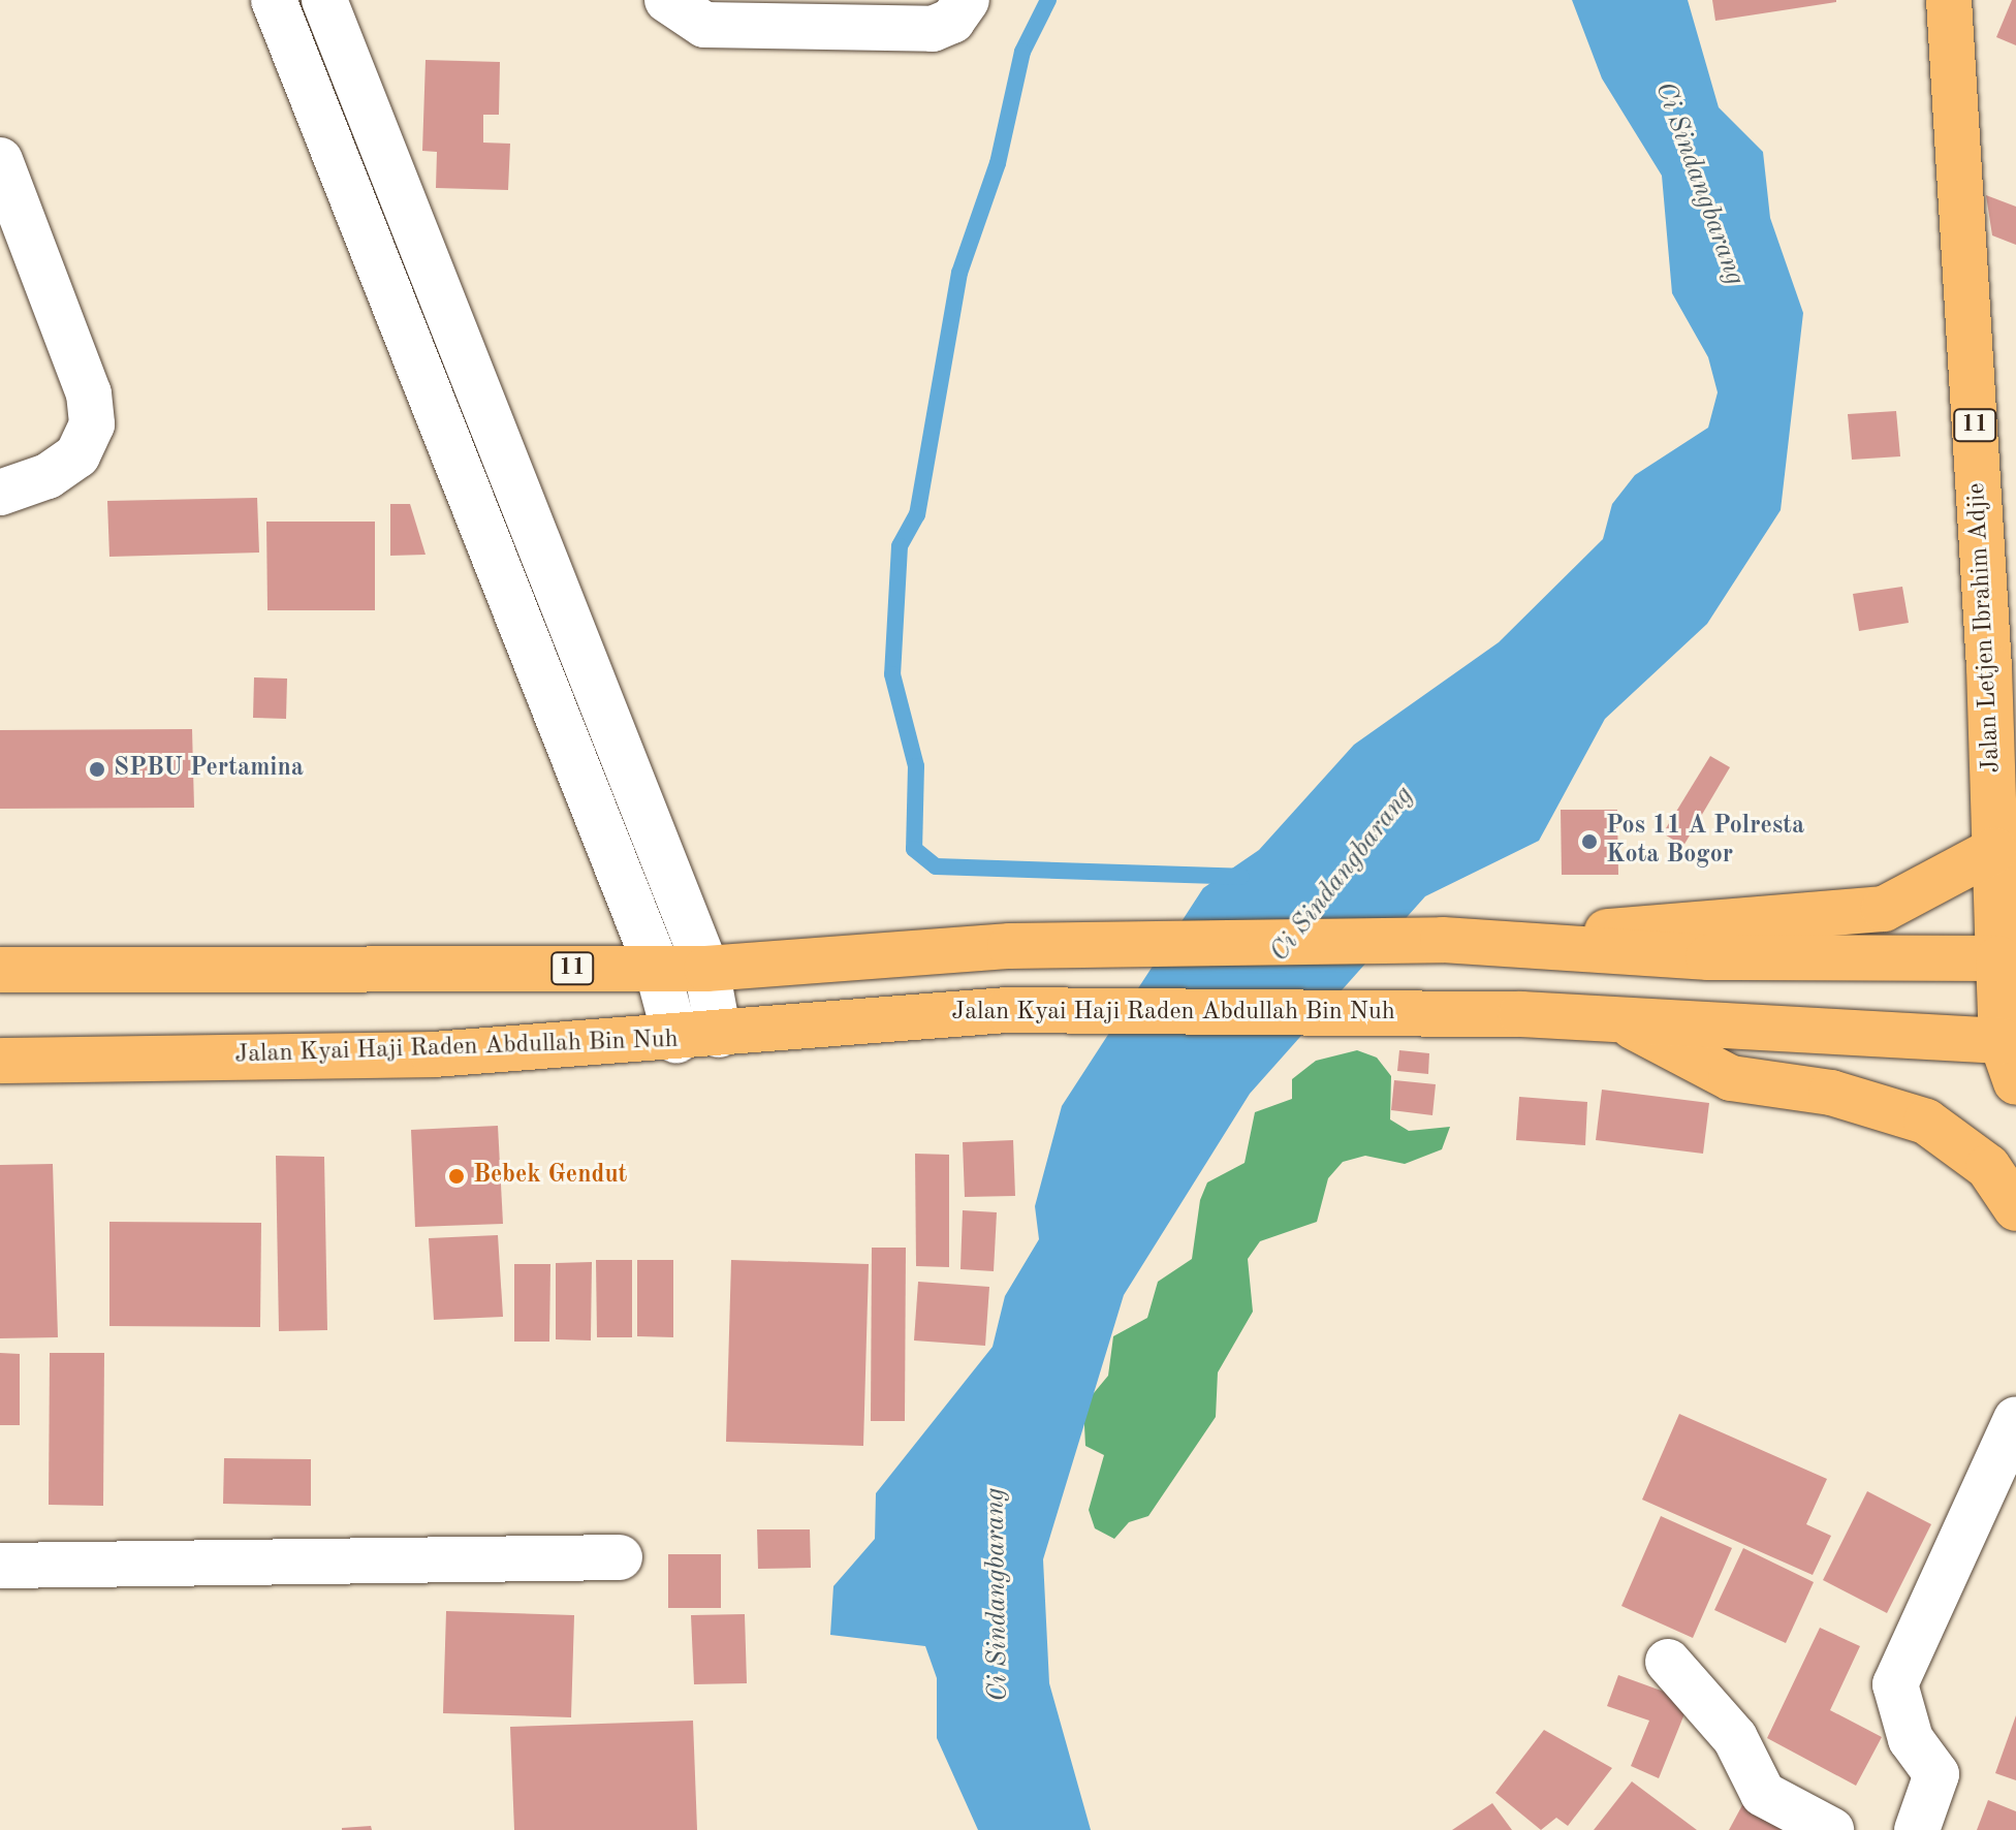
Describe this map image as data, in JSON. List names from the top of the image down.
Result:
{
  "streets": {
    "main road": ["11", "Jalan Letjen Ibrahim Adjie", "Jalan Kyai Haji Raden Abdullah Bin Nuh"]
  },
  "crossings": [
    ["11", "Jalan Letjen Ibrahim Adjie"],
    ["11", "Jalan Kyai Haji Raden Abdullah Bin Nuh"]
  ],
  "water": ["Ci Sindangbarang"],
  "places": ["SPBU Pertamina", "Pos 11 A Polresta Kota Bogor", "Bebek Gendut"]
}
